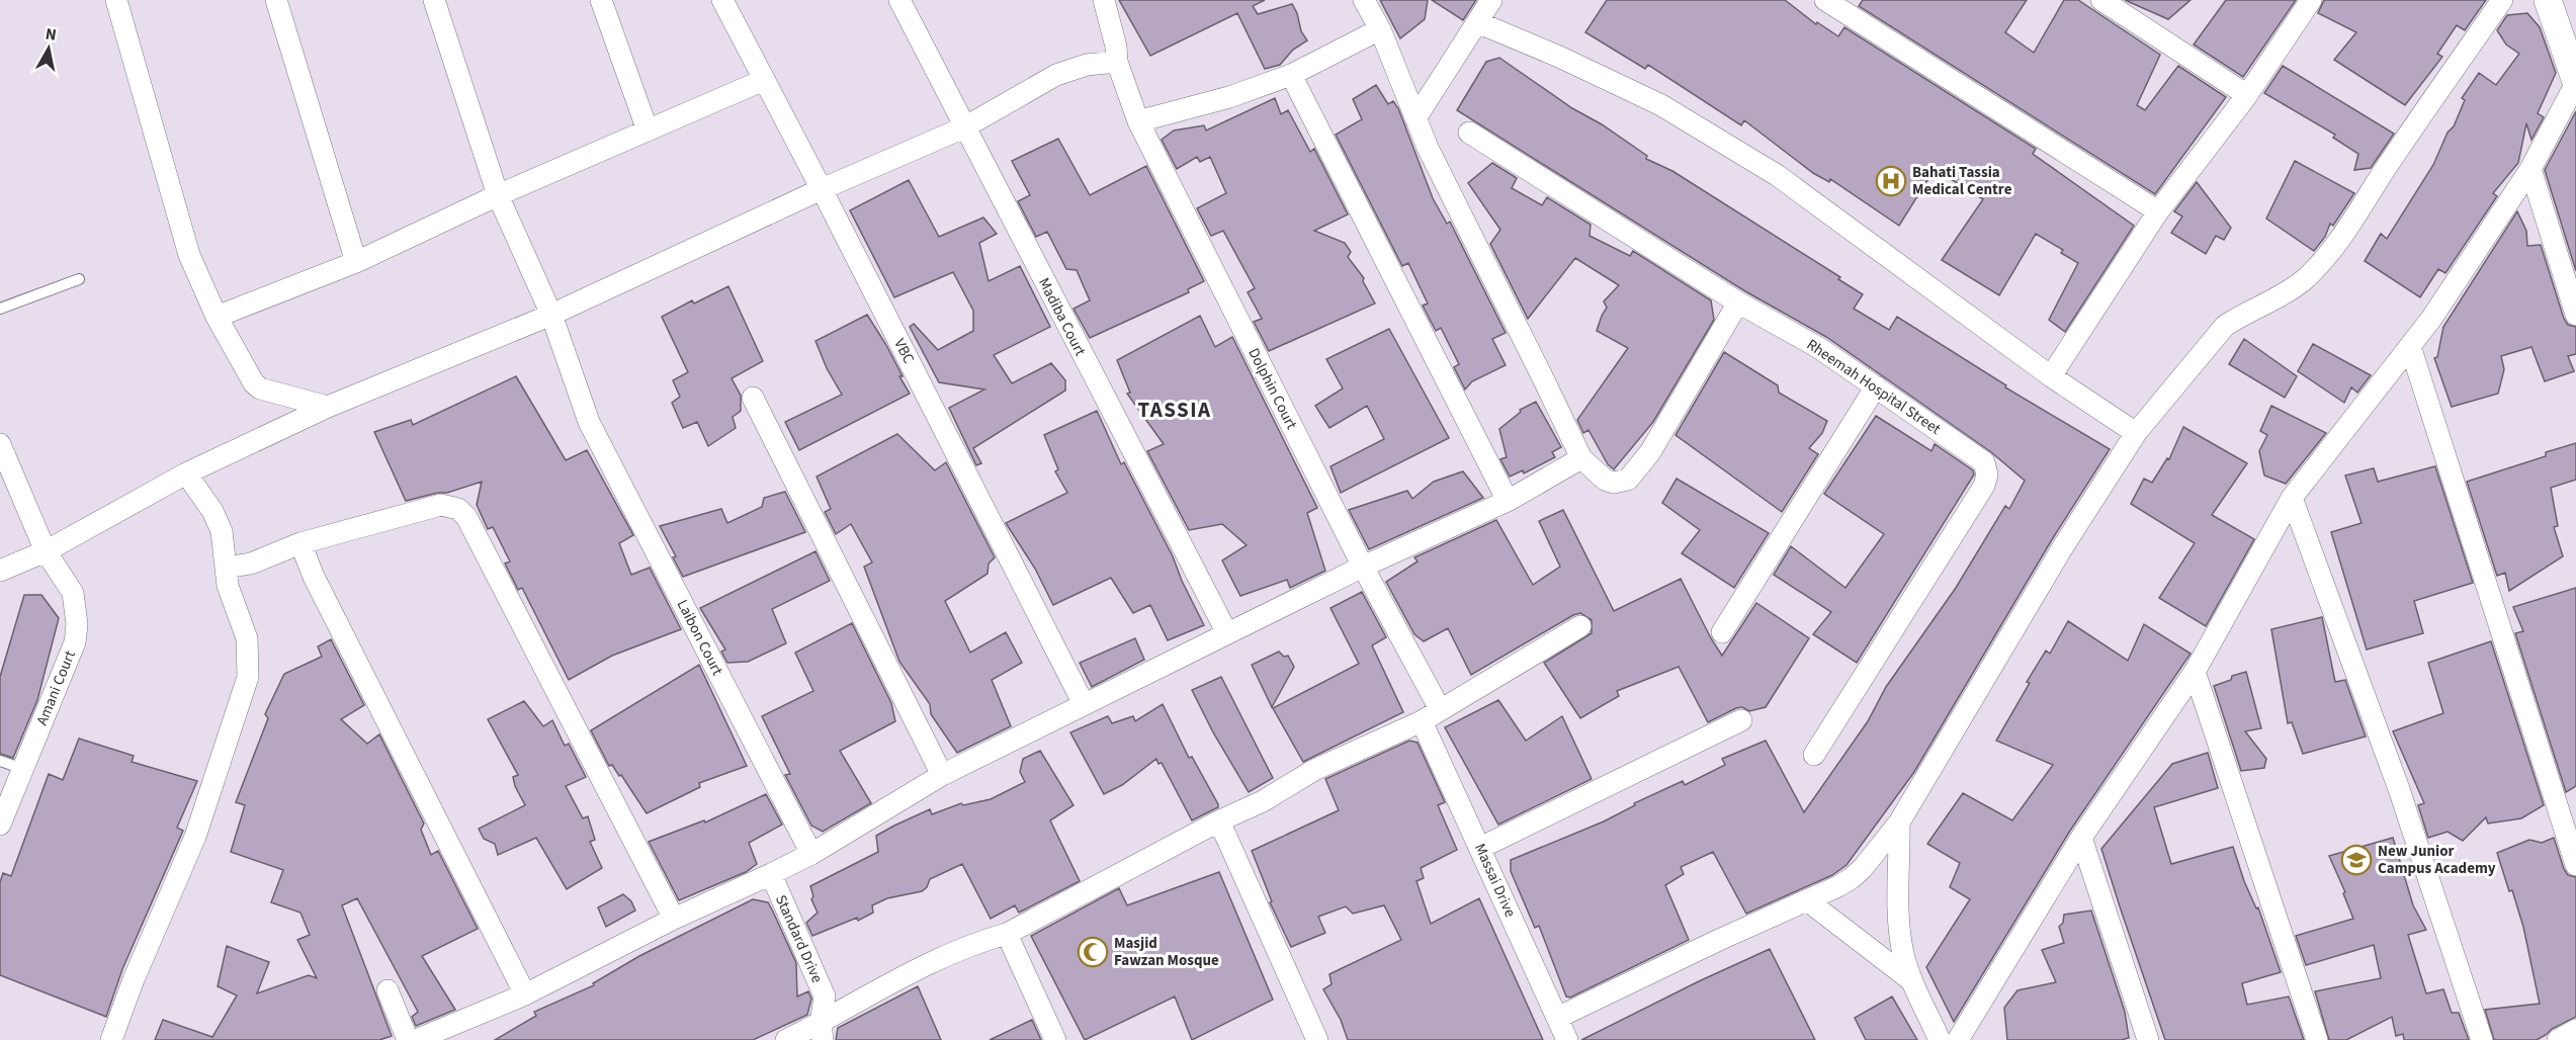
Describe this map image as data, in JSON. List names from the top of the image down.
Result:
{
  "streets": {
    "street": [
      "Madiba Court",
      "VBC",
      "Rheemah Hospital Street",
      "Dolphin Court",
      "Laibon Court",
      "Amani Court",
      "Massai Drive",
      "Standard Drive"
    ]
  },
  "districts": ["TASSIA"],
  "places": {
    "hospital": ["Bahati Tassia Medical Centre"],
    "school or university": ["New Junior Campus Academy"],
    "mosque": ["Masjid Fawzan Mosque"]
  },
  "north": "top"
}
